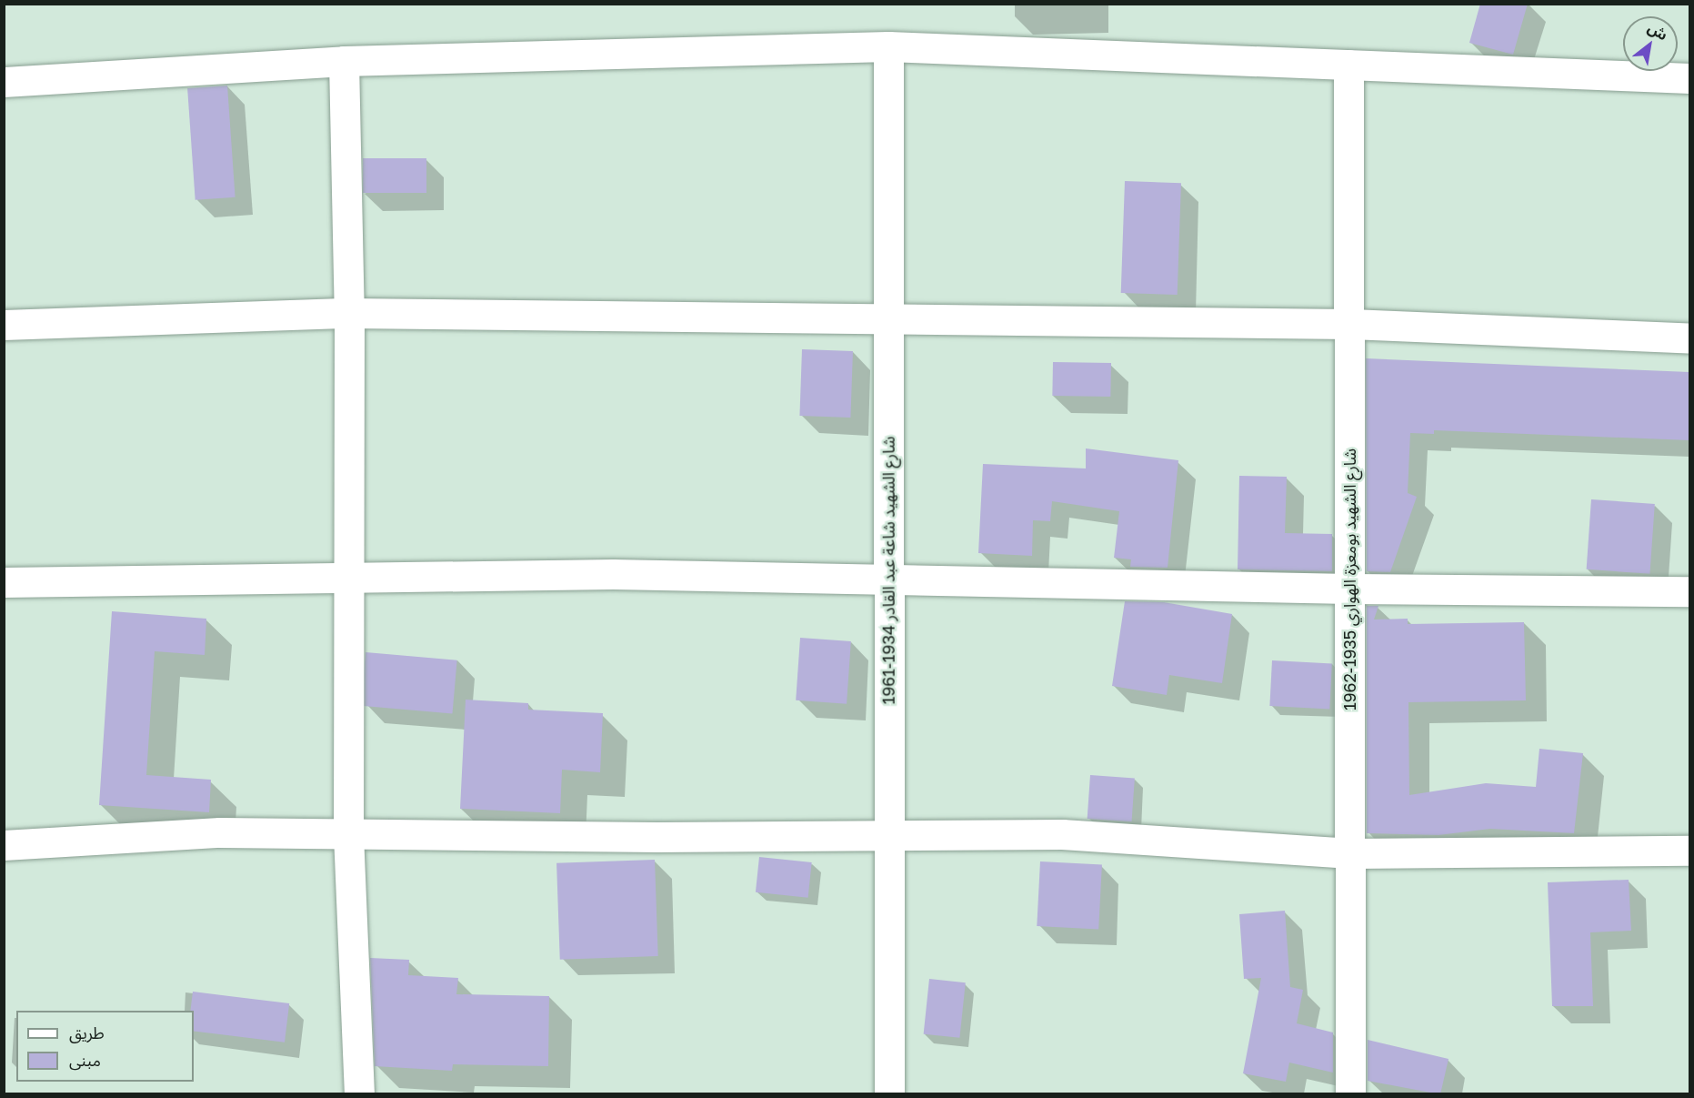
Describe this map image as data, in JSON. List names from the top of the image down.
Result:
{
  "streets": {
    "street": ["شارع الشهيد شاعة عبد القادر 1934-1961", "شارع الشهيد بومعزة الهواري 1935-1962"]
  },
  "legend": ["طريق", "مبنى"],
  "north": "top right"
}
